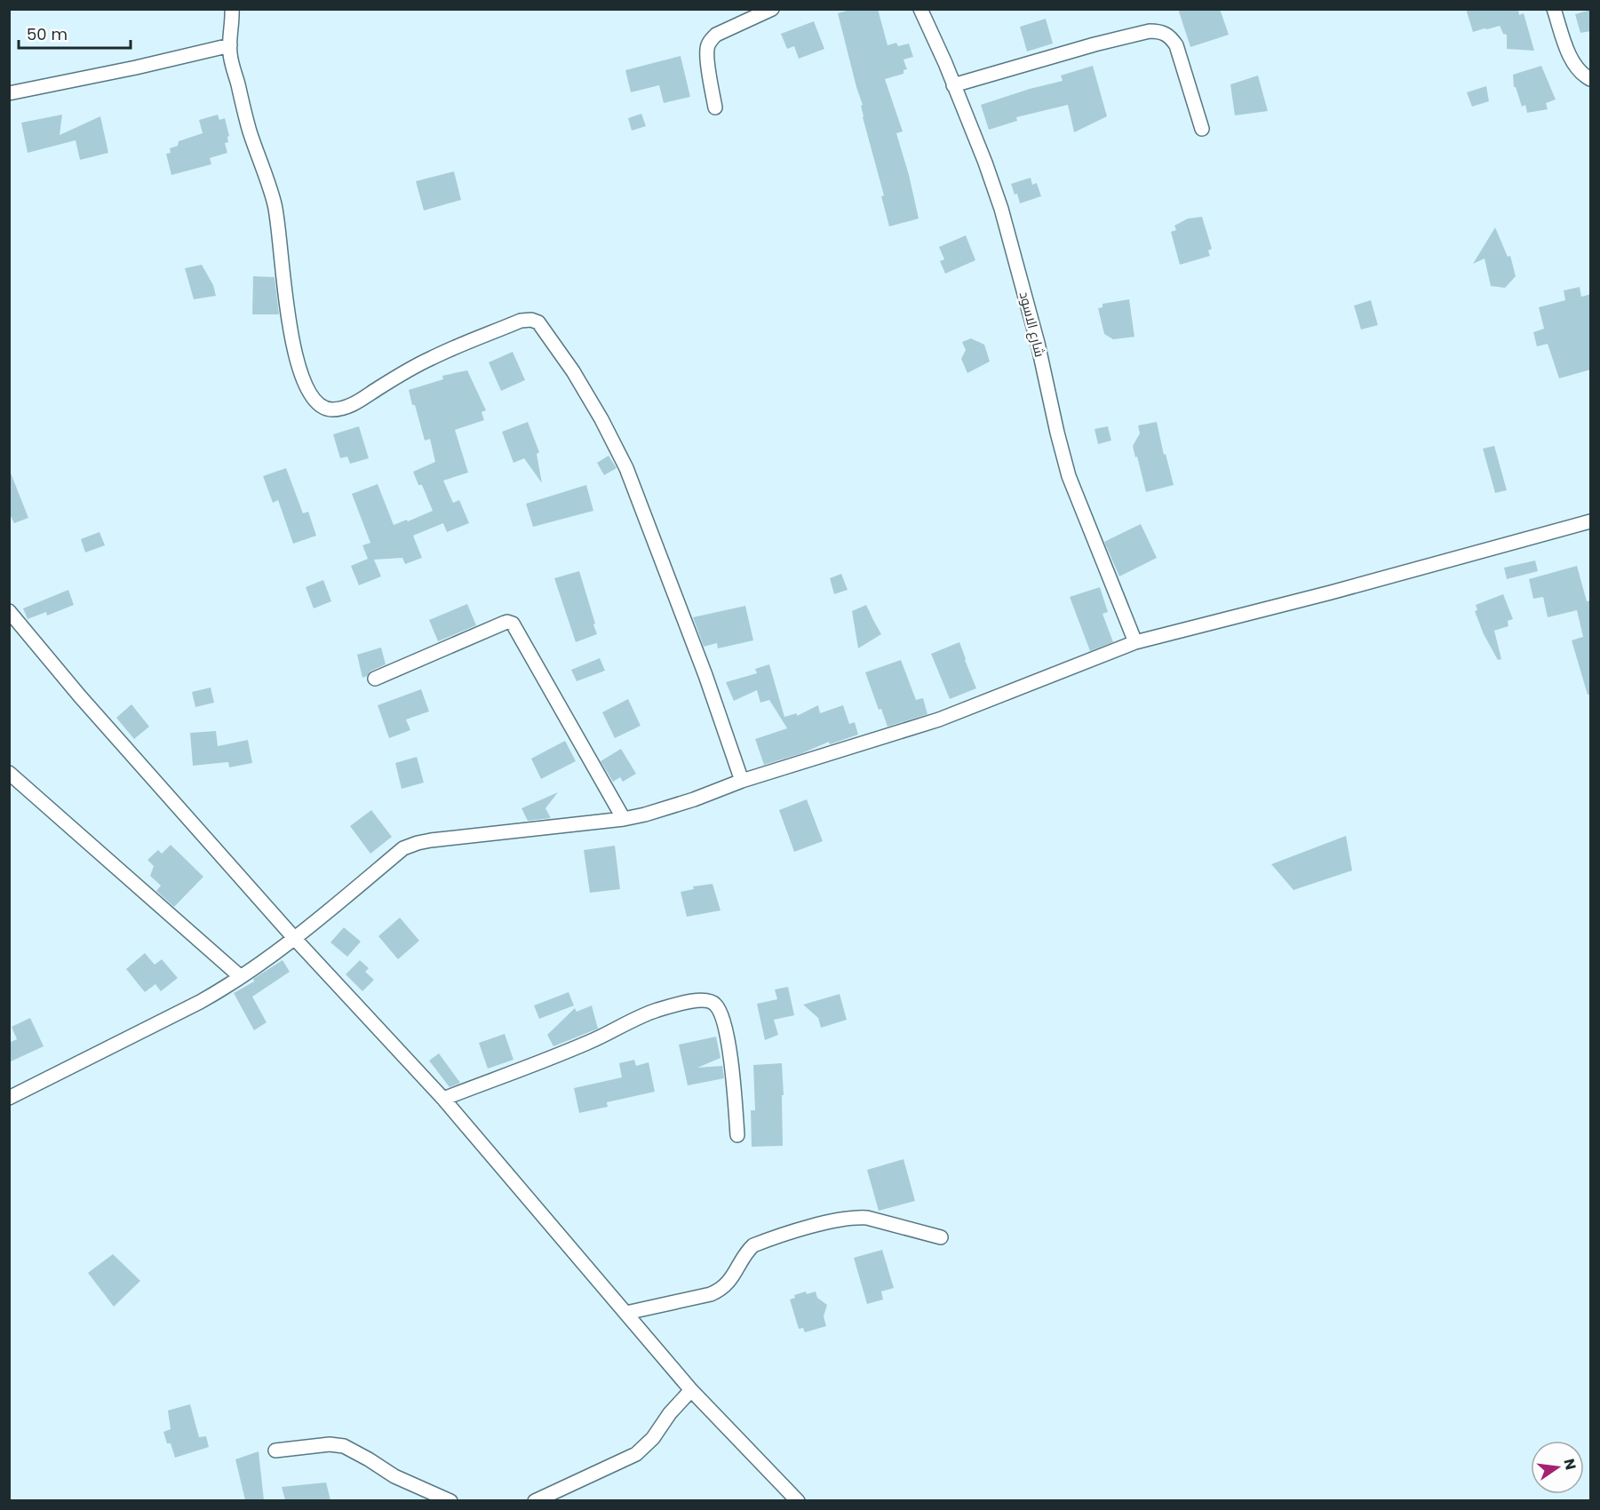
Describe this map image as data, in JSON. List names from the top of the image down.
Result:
{
  "streets": {
    "street": ["شارع الاسود"]
  },
  "scale_bar": "50 m",
  "north": "right"
}
